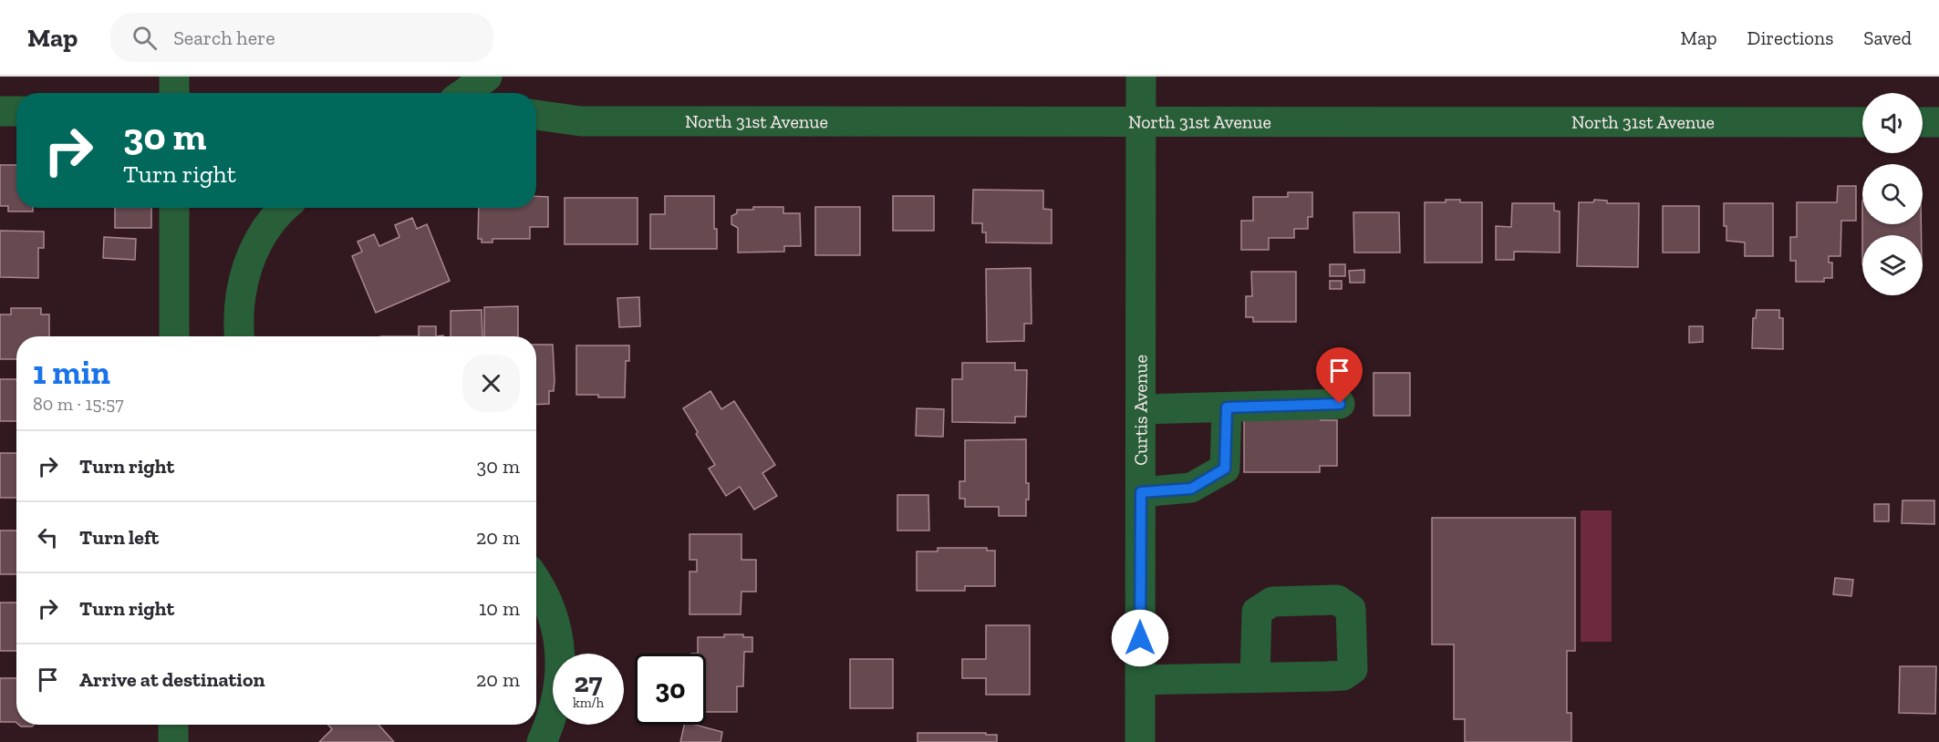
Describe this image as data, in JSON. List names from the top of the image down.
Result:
{
  "streets": {
    "street": ["North 31st Avenue", "Curtis Avenue"]
  },
  "crossings": [
    ["North 31st Avenue", "Curtis Avenue"]
  ],
  "page": {
    "header": "Map",
    "search": "Search here",
    "nav": ["Map", "Directions", "Saved"],
    "turn": ["30 m", "Turn right"],
    "heading": ["1 min", "80 m · 15:57"],
    "list": [
      {
        "name": "Turn right",
        "value": "30 m"
      },
      {
        "name": "Turn left",
        "value": "20 m"
      },
      {
        "name": "Turn right",
        "value": "10 m"
      },
      {
        "name": "Arrive at destination",
        "value": "20 m"
      }
    ],
    "speed": "27 km/h",
    "limit": "30"
  }
}
